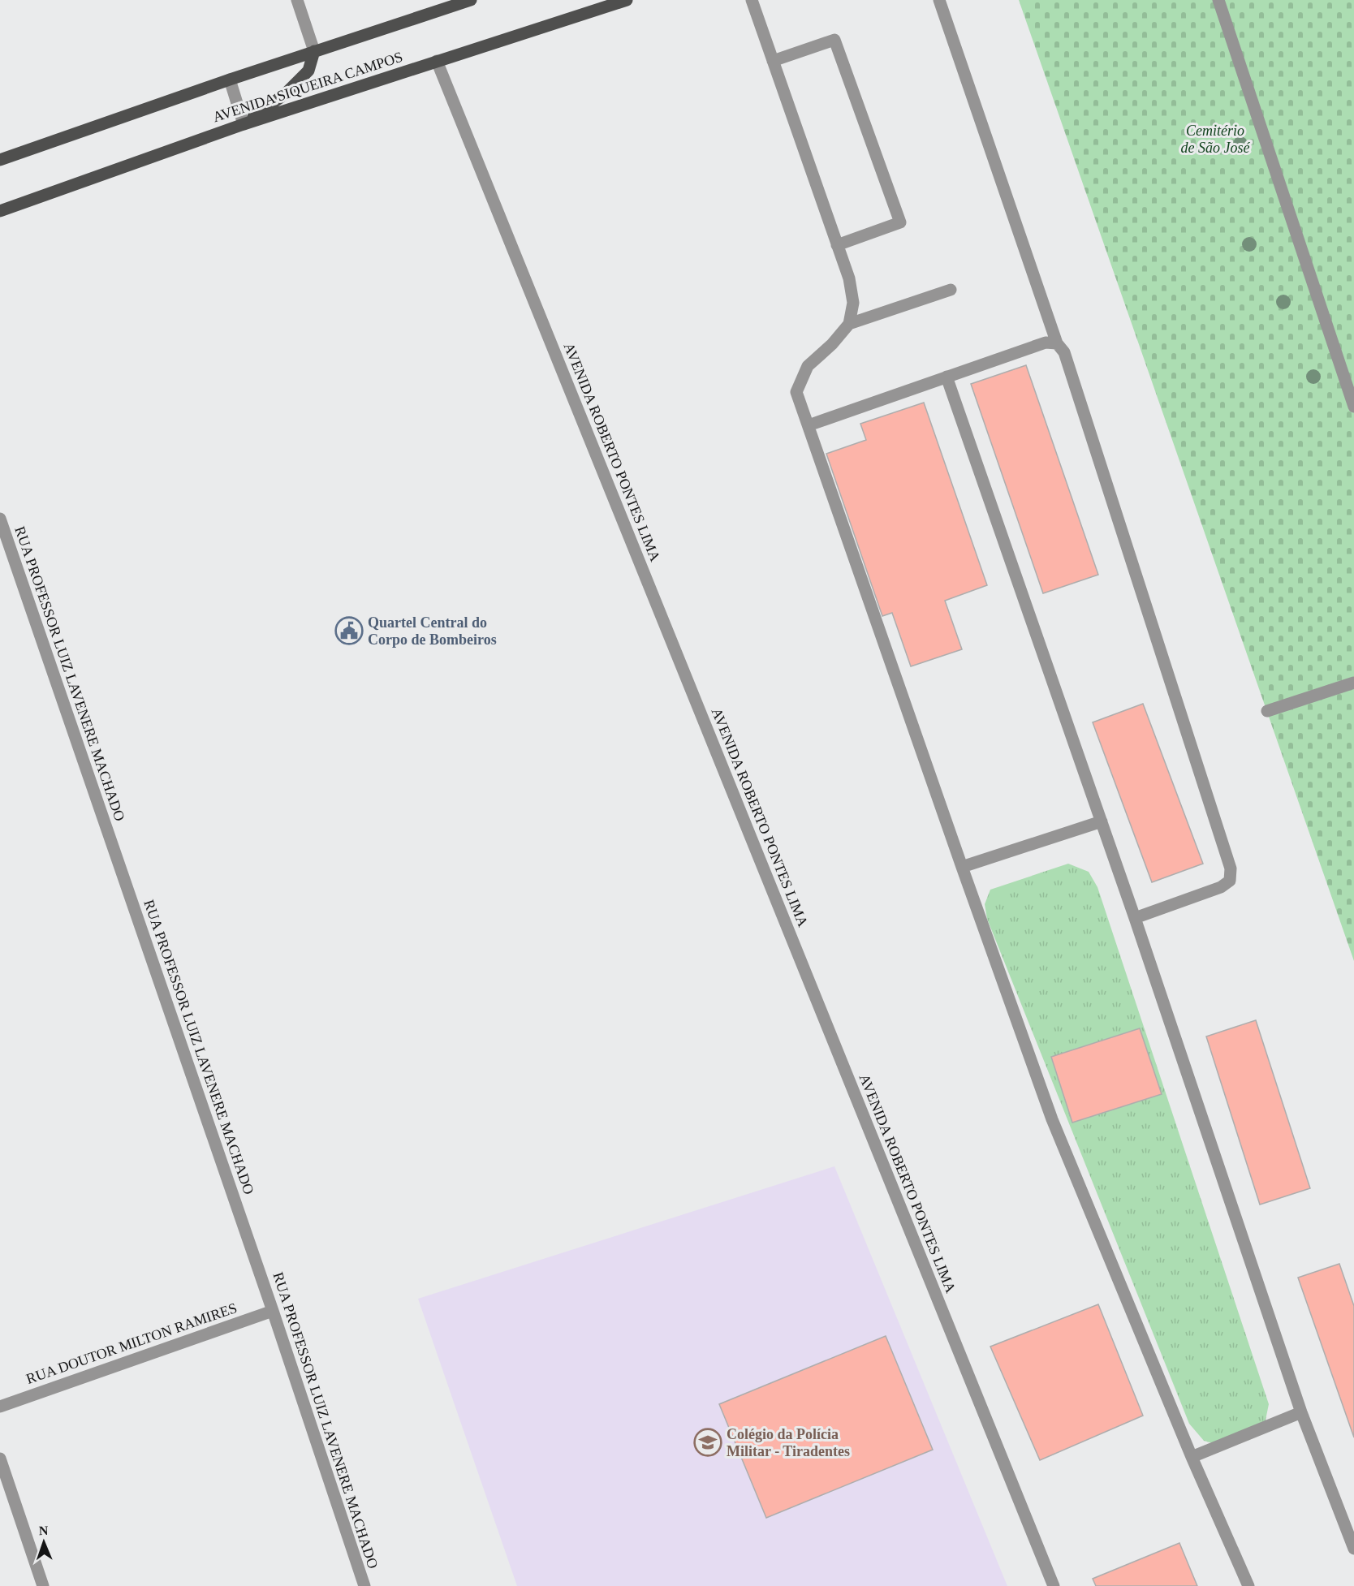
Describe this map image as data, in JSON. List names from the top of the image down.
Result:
{
  "streets": {
    "main road": ["AVENIDA SIQUEIRA CAMPOS"],
    "street": ["AVENIDA ROBERTO PONTES LIMA", "RUA PROFESSOR LUIZ LAVENERE MACHADO", "RUA DOUTOR MILTON RAMIRES"]
  },
  "crossings": [
    ["AVENIDA SIQUEIRA CAMPOS", "AVENIDA ROBERTO PONTES LIMA"],
    ["RUA PROFESSOR LUIZ LAVENERE MACHADO", "RUA DOUTOR MILTON RAMIRES"]
  ],
  "parks": ["Cemitério de São José"],
  "places": {
    "public building": ["Quartel Central do Corpo de Bombeiros"],
    "school or university": ["Colégio da Polícia Militar - Tiradentes"]
  },
  "north": "top"
}
